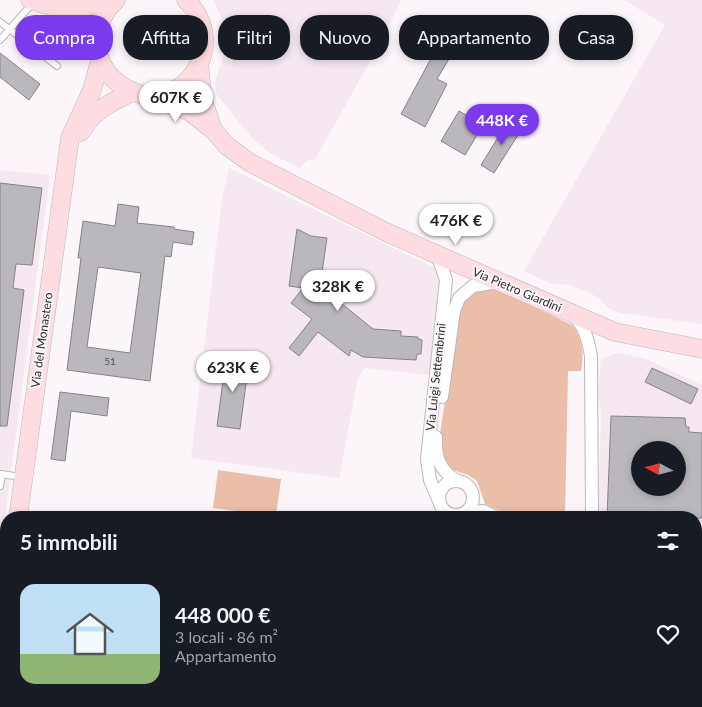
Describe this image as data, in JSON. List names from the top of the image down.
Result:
{
  "streets": {
    "main road": ["Via Pietro Giardini", "Via del Monastero"],
    "street": ["Via Luigi Settembrini"]
  },
  "crossings": [
    ["Via Pietro Giardini", "Via del Monastero"],
    ["Via Pietro Giardini", "Via Luigi Settembrini"]
  ],
  "house_numbers": ["51"],
  "north": "left",
  "page": {
    "chip": [
      "Compra",
      "Affitta",
      "Filtri",
      "Nuovo",
      "Appartamento",
      "Casa"
    ],
    "price": [
      "607K €",
      "448K €",
      "476K €",
      "328K €",
      "623K €"
    ],
    "heading": "5 immobili",
    "list": [
      {
        "name": "448 000 €",
        "note": "3 locali · 86 m² · Appartamento"
      }
    ]
  }
}
